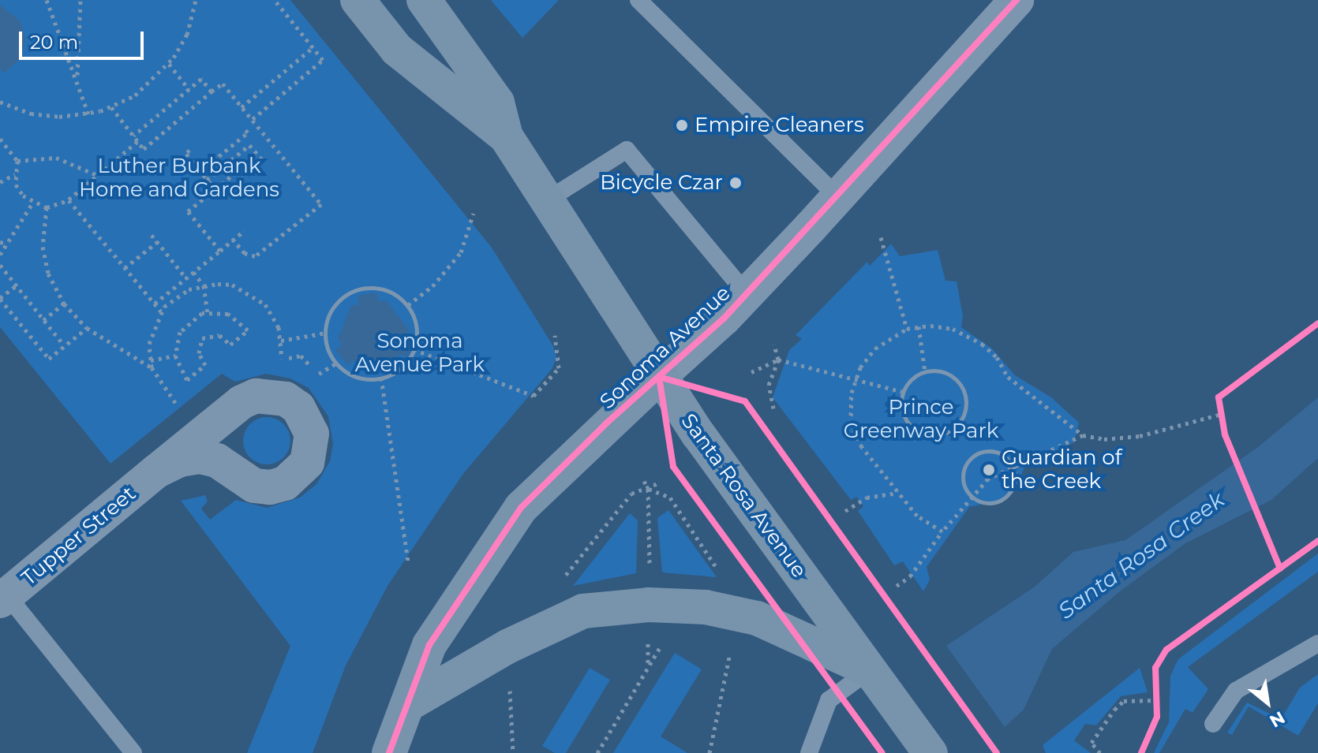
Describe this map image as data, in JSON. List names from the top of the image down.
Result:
{
  "streets": {
    "main road": ["Sonoma Avenue", "Santa Rosa Avenue"],
    "street": ["Tupper Street"]
  },
  "crossings": [
    ["Sonoma Avenue", "Santa Rosa Avenue"]
  ],
  "water": ["Santa Rosa Creek"],
  "parks": ["Luther Burbank Home and Gardens", "Sonoma Avenue Park", "Prince Greenway Park"],
  "places": ["Empire Cleaners", "Bicycle Czar", "Guardian of the Creek"],
  "scale_bar": "20 m",
  "north": "bottom right"
}
